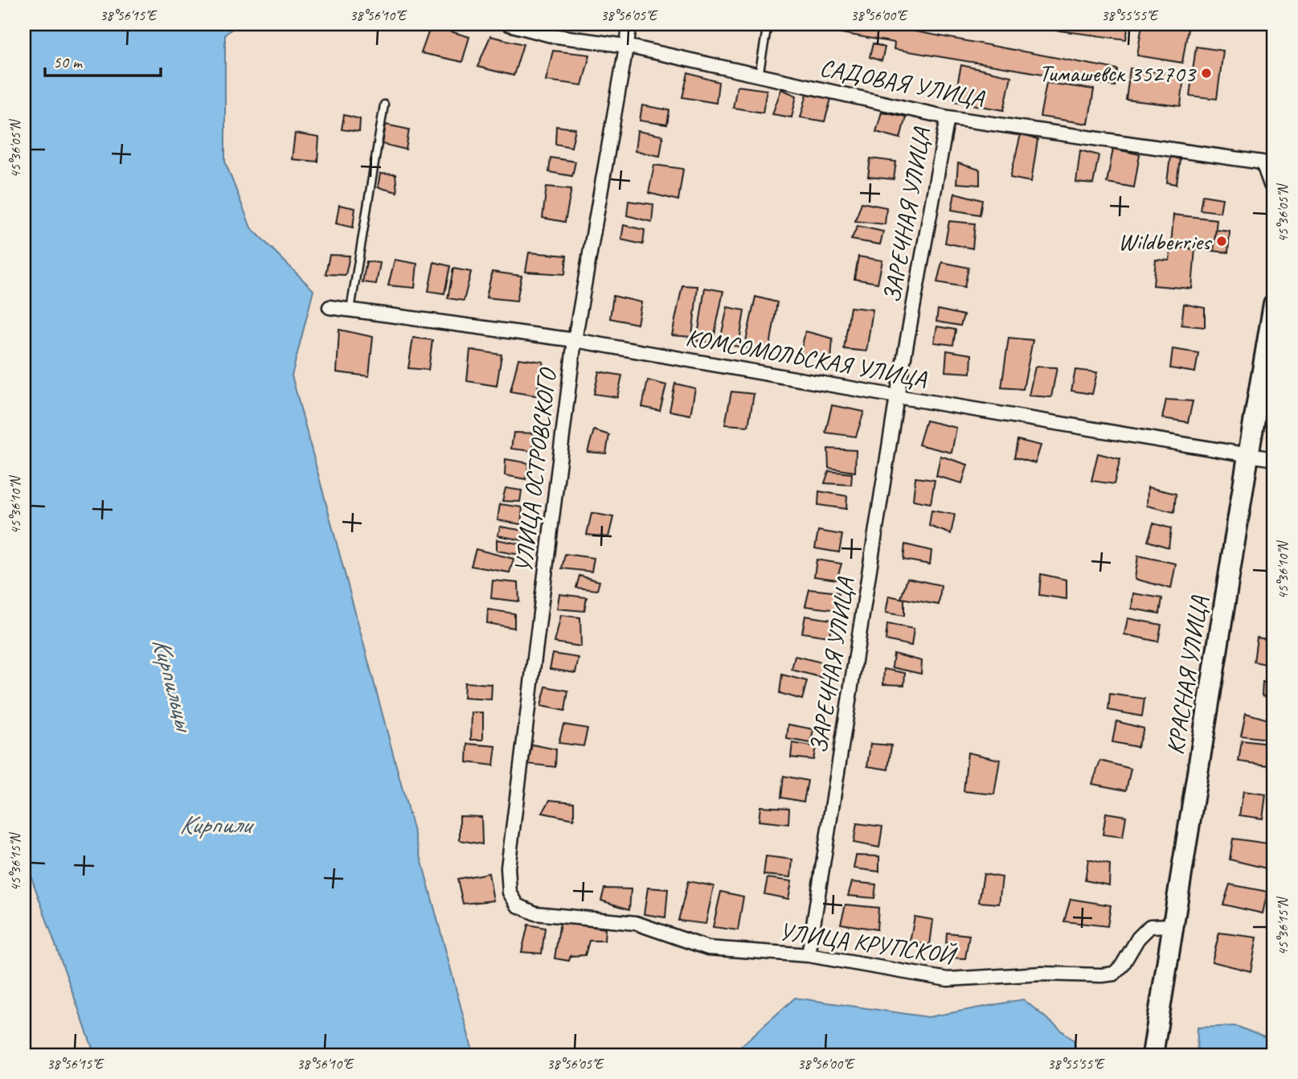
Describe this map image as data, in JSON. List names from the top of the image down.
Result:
{
  "streets": {
    "main road": ["КРАСНАЯ УЛИЦА"],
    "street": [
      "САДОВАЯ УЛИЦА",
      "ЗАРЕЧНАЯ УЛИЦА",
      "КОМСОМОЛЬСКАЯ УЛИЦА",
      "УЛИЦА ОСТРОВСКОГО",
      "УЛИЦА КРУПСКОЙ"
    ]
  },
  "crossings": [
    ["САДОВАЯ УЛИЦА", "ЗАРЕЧНАЯ УЛИЦА"],
    ["САДОВАЯ УЛИЦА", "УЛИЦА ОСТРОВСКОГО"],
    ["ЗАРЕЧНАЯ УЛИЦА", "КОМСОМОЛЬСКАЯ УЛИЦА"],
    ["ЗАРЕЧНАЯ УЛИЦА", "УЛИЦА КРУПСКОЙ"],
    ["КОМСОМОЛЬСКАЯ УЛИЦА", "УЛИЦА ОСТРОВСКОГО"],
    ["КОМСОМОЛЬСКАЯ УЛИЦА", "КРАСНАЯ УЛИЦА"],
    ["УЛИЦА ОСТРОВСКОГО", "УЛИЦА КРУПСКОЙ"],
    ["КРАСНАЯ УЛИЦА", "УЛИЦА КРУПСКОЙ"]
  ],
  "water": ["Кирпильцы", "Кирпили"],
  "places": ["Тимашевск 352703", "Wildberries"],
  "scale_bar": "50 m",
  "coordinates": [
    "38°56'15\"E",
    "38°56'10\"E",
    "38°56'05\"E",
    "38°56'00\"E",
    "38°55'55\"E",
    "45°36'05\"N",
    "45°36'10\"N",
    "45°36'15\"N"
  ]
}
